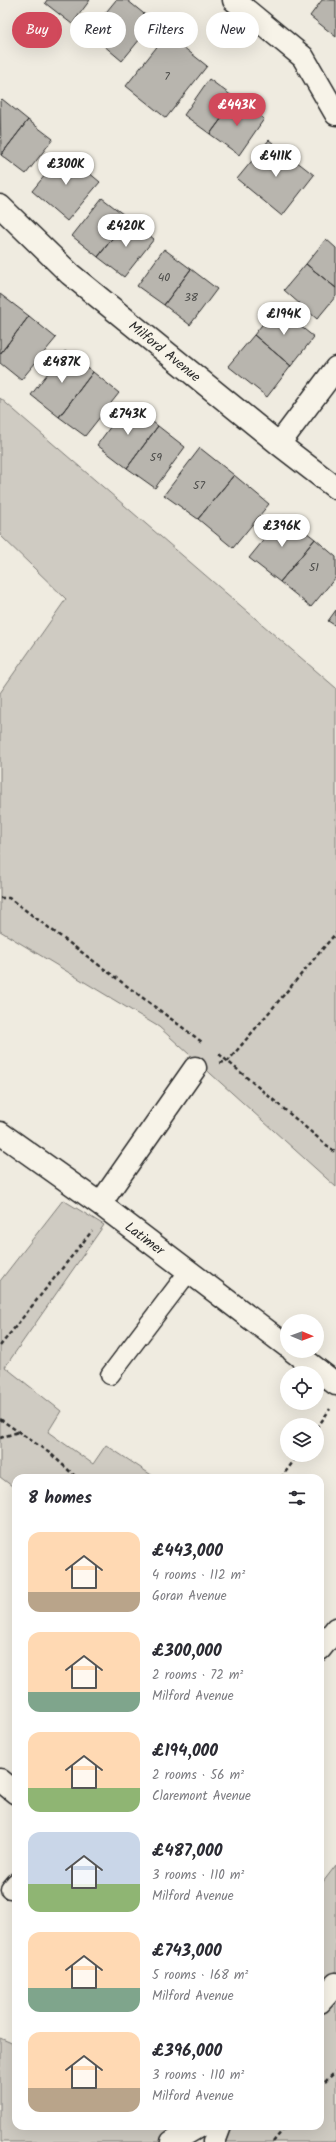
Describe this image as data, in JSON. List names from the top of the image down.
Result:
{
  "streets": {
    "street": ["Milford Avenue", "Latimer"]
  },
  "house_numbers": [
    "7",
    "40",
    "38",
    "59",
    "57",
    "51"
  ],
  "north": "right",
  "page": {
    "chip": [
      "Buy",
      "Rent",
      "Filters",
      "New"
    ],
    "price": [
      "£443K",
      "£411K",
      "£300K",
      "£420K",
      "£194K",
      "£487K",
      "£743K",
      "£396K"
    ],
    "heading": "8 homes",
    "list": [
      {
        "name": "£443,000",
        "note": "4 rooms · 112 m² · Goran Avenue"
      },
      {
        "name": "£300,000",
        "note": "2 rooms · 72 m² · Milford Avenue"
      },
      {
        "name": "£194,000",
        "note": "2 rooms · 56 m² · Claremont Avenue"
      },
      {
        "name": "£487,000",
        "note": "3 rooms · 110 m² · Milford Avenue"
      },
      {
        "name": "£743,000",
        "note": "5 rooms · 168 m² · Milford Avenue"
      },
      {
        "name": "£396,000",
        "note": "3 rooms · 110 m² · Milford Avenue"
      }
    ]
  }
}
